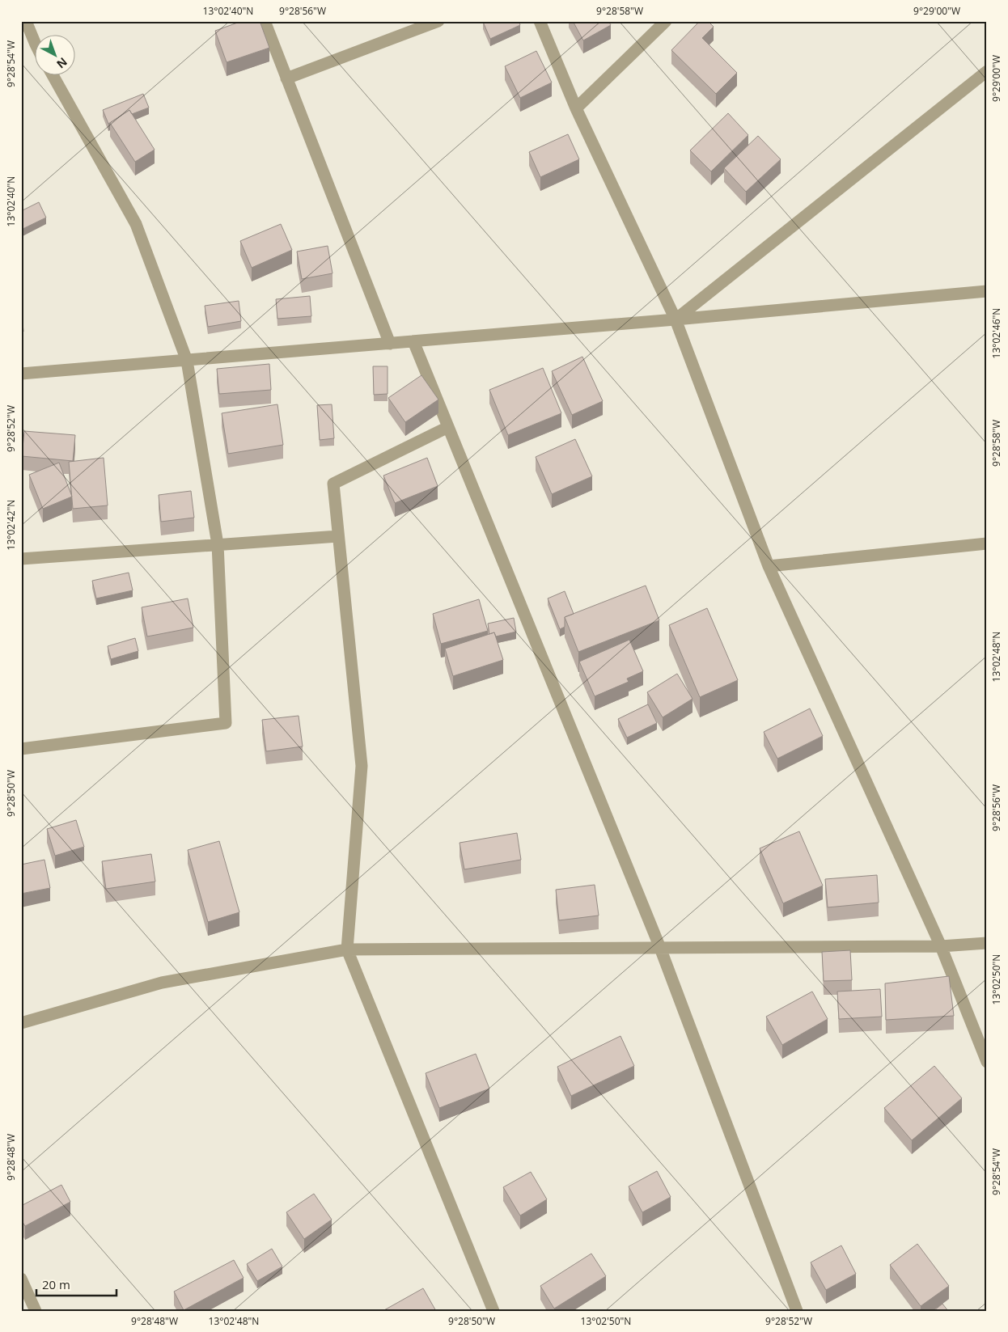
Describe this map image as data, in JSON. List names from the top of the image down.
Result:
{
  "scale_bar": "20 m",
  "north": "bottom right",
  "coordinates": [
    "13°02'40\"N",
    "9°28'56\"W",
    "9°28'58\"W",
    "9°29'00\"W",
    "9°28'54\"W",
    "13°02'46\"N",
    "9°28'52\"W",
    "13°02'42\"N",
    "13°02'48\"N",
    "9°28'50\"W",
    "13°02'50\"N",
    "9°28'48\"W"
  ]
}
